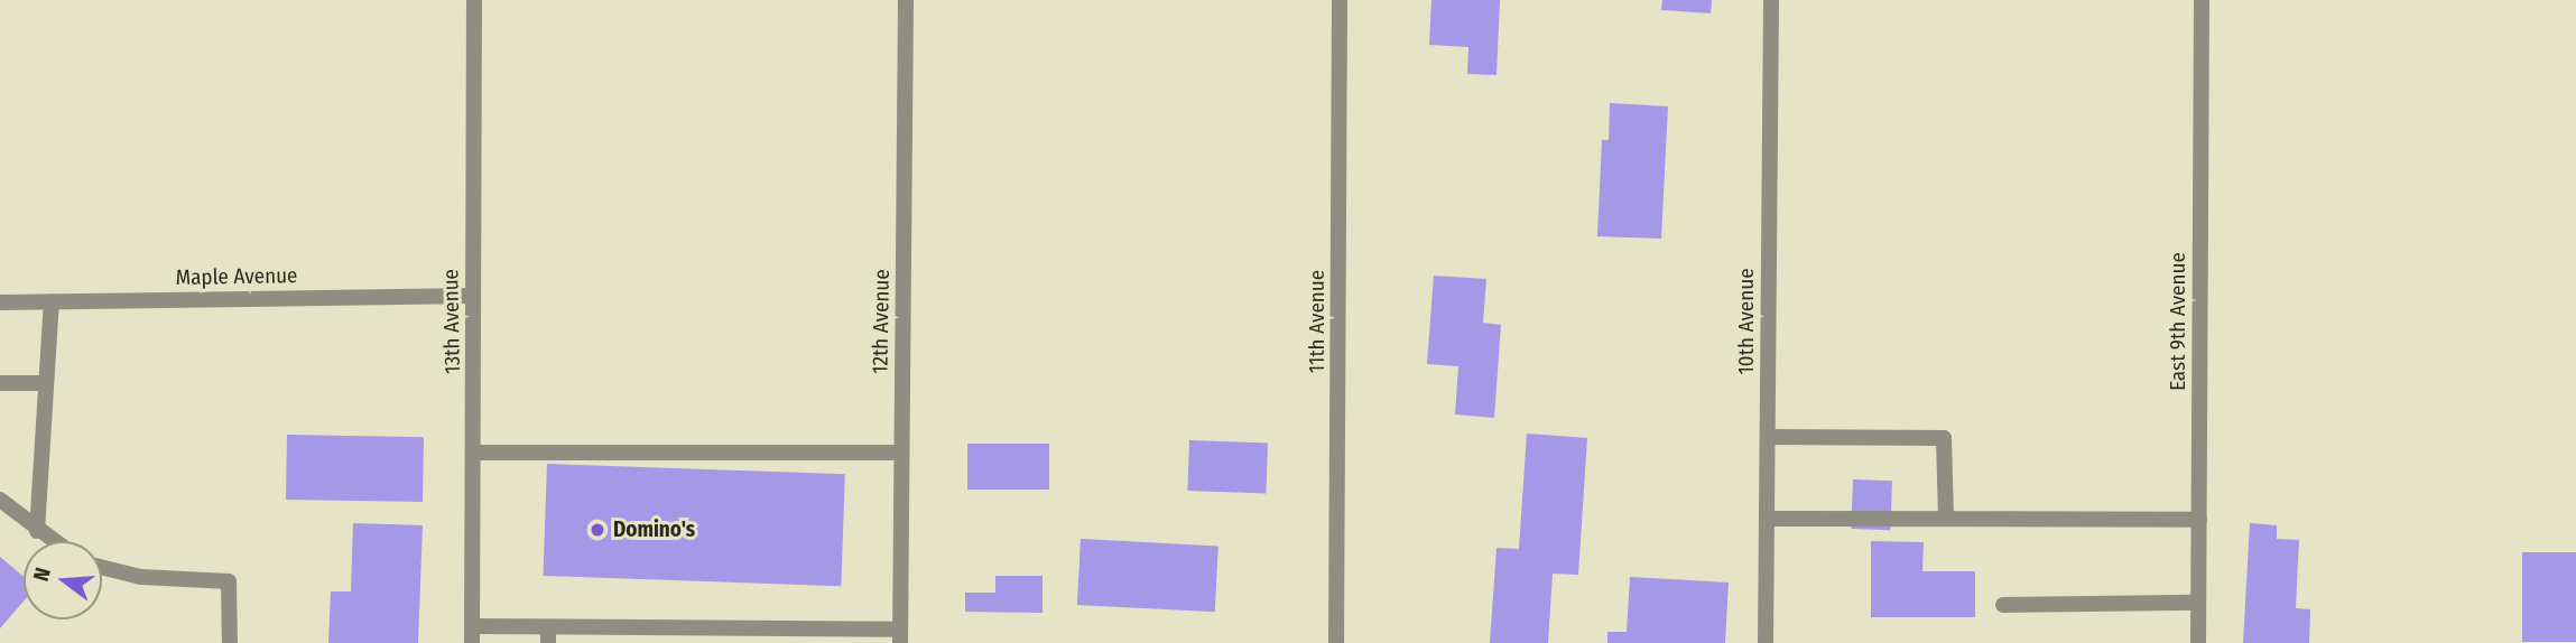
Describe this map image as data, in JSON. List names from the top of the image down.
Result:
{
  "streets": {
    "street": [
      "Maple Avenue",
      "13th Avenue",
      "12th Avenue",
      "11th Avenue",
      "10th Avenue",
      "East 9th Avenue"
    ]
  },
  "crossings": [
    ["Maple Avenue", "13th Avenue"]
  ],
  "places": ["Domino's"],
  "north": "left"
}
